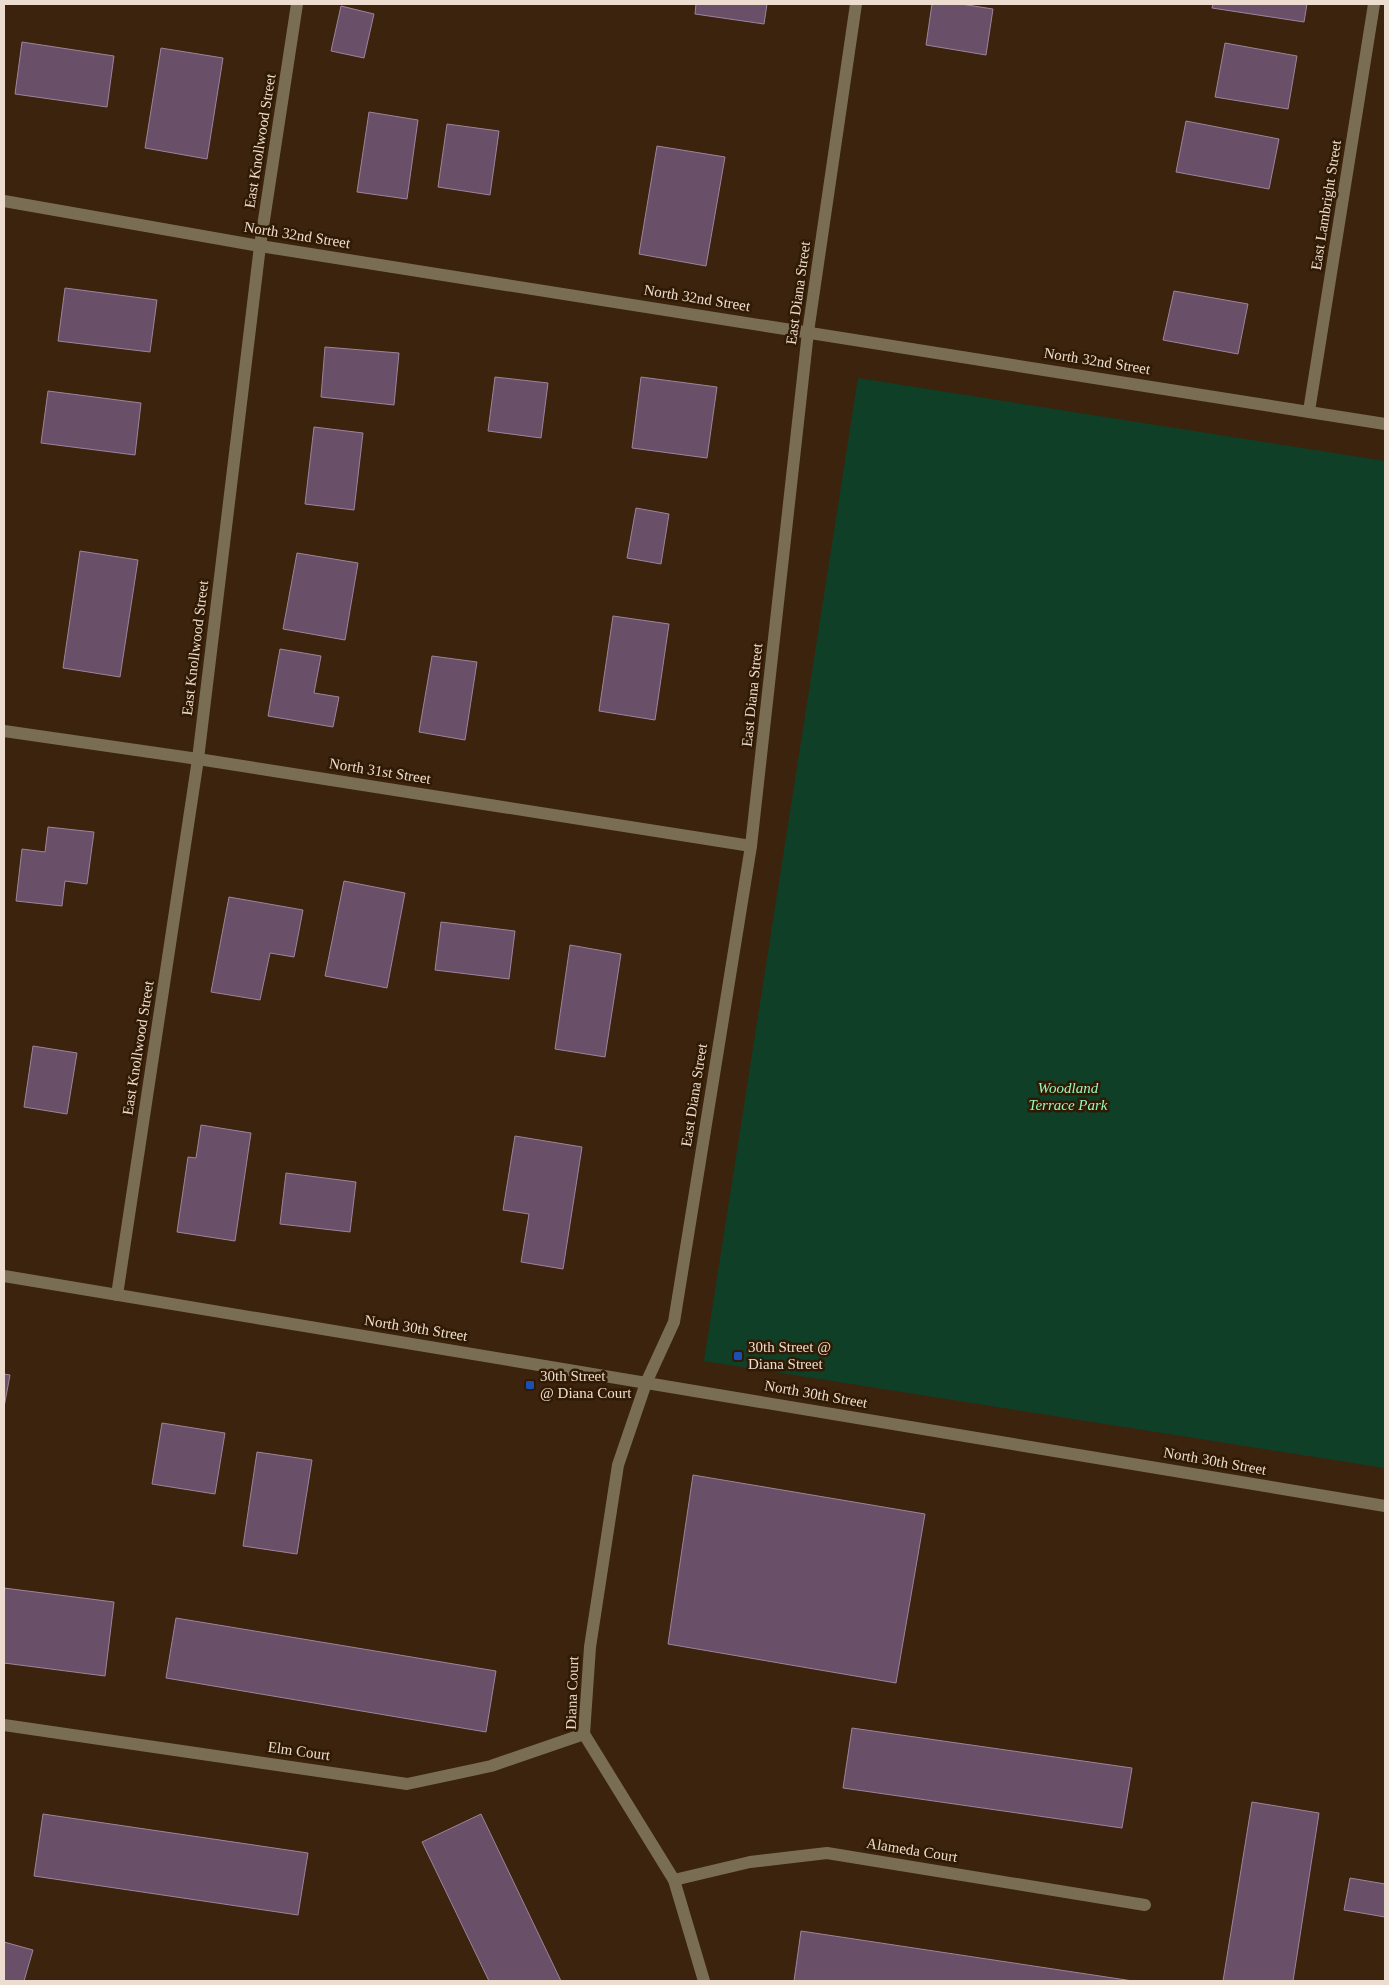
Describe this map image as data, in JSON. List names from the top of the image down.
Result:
{
  "streets": {
    "street": [
      "East Knollwood Street",
      "East Lambright Street",
      "North 32nd Street",
      "East Diana Street",
      "North 31st Street",
      "North 30th Street",
      "Diana Court",
      "Elm Court",
      "Alameda Court"
    ]
  },
  "crossings": [
    ["East Knollwood Street", "North 32nd Street"],
    ["East Knollwood Street", "North 31st Street"],
    ["East Knollwood Street", "North 30th Street"],
    ["East Lambright Street", "North 32nd Street"],
    ["North 32nd Street", "East Diana Street"],
    ["East Diana Street", "North 31st Street"],
    ["East Diana Street", "North 30th Street"],
    ["East Diana Street", "Diana Court"],
    ["North 30th Street", "Diana Court"],
    ["Diana Court", "Elm Court"],
    ["Diana Court", "Alameda Court"]
  ],
  "parks": ["Woodland Terrace Park"],
  "places": {
    "transit": ["30th Street @ Diana Street", "30th Street @ Diana Court"]
  }
}
